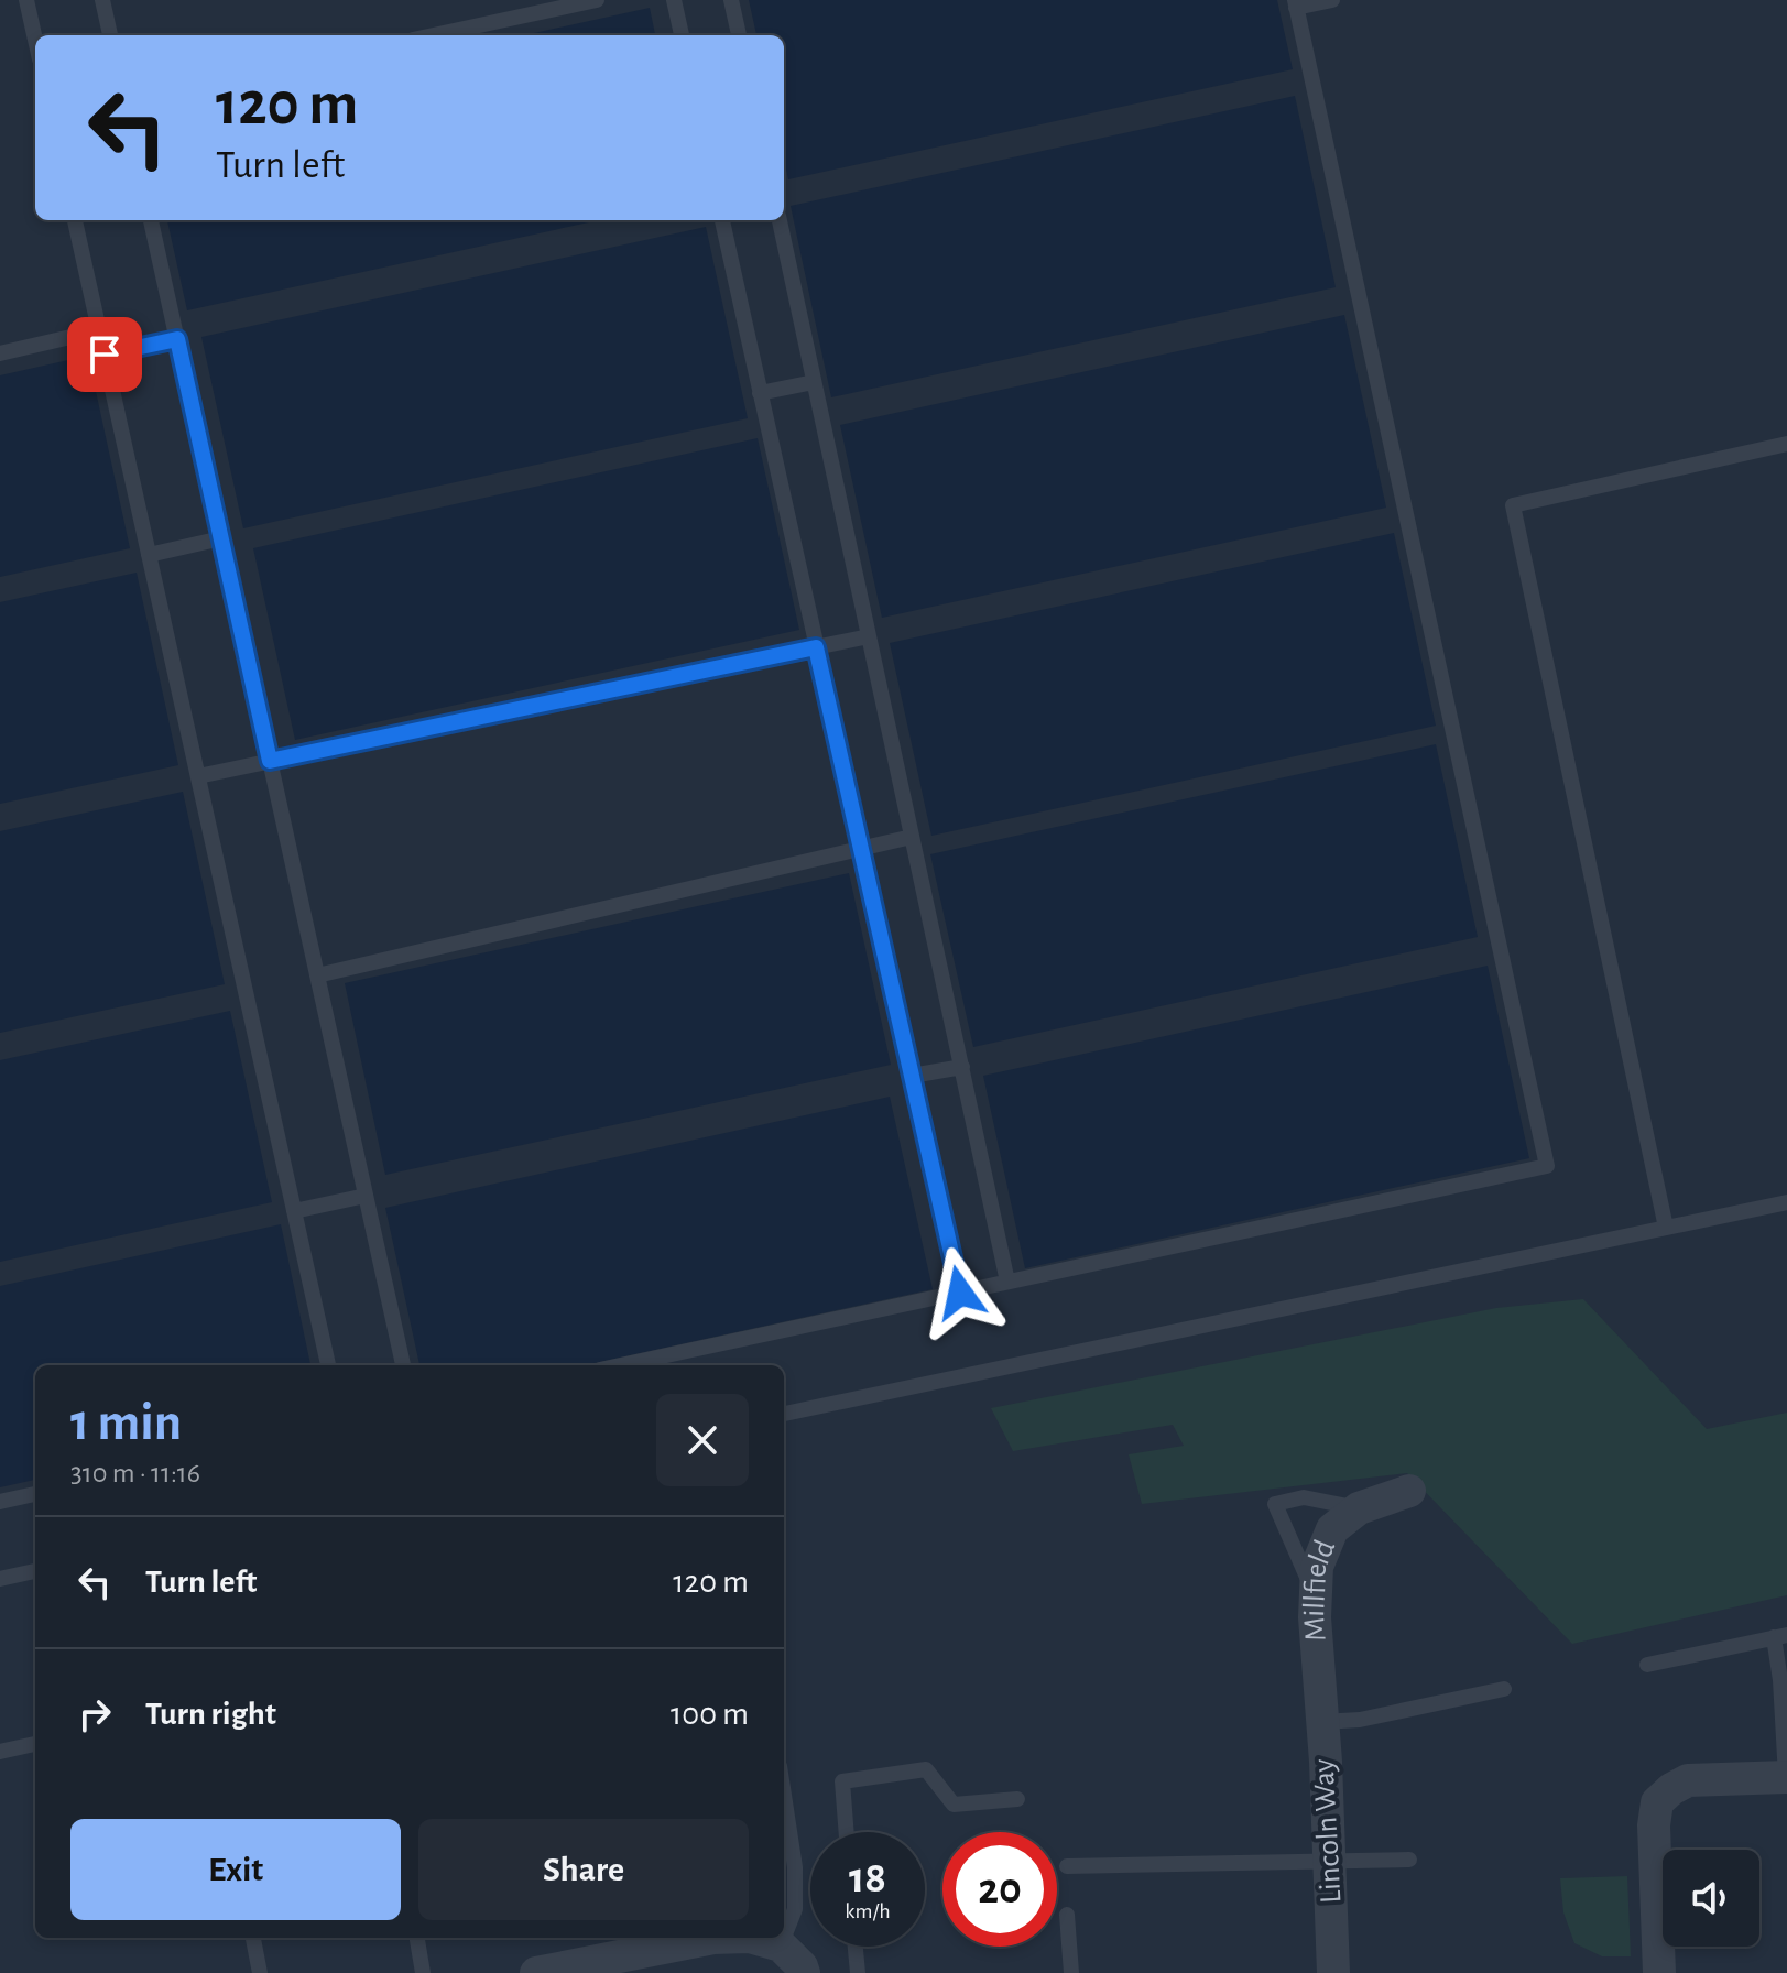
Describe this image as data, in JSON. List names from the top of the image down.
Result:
{
  "streets": {
    "street": ["Millfield", "Lincoln Way"]
  },
  "crossings": [
    ["Millfield", "Lincoln Way"]
  ],
  "page": {
    "turn": ["120 m", "Turn left"],
    "heading": ["1 min", "310 m · 11:16"],
    "list": [
      {
        "name": "Turn left",
        "value": "120 m"
      },
      {
        "name": "Turn right",
        "value": "100 m"
      }
    ],
    "buttons": ["Exit", "Share"],
    "speed": "18 km/h",
    "limit": "20"
  }
}
